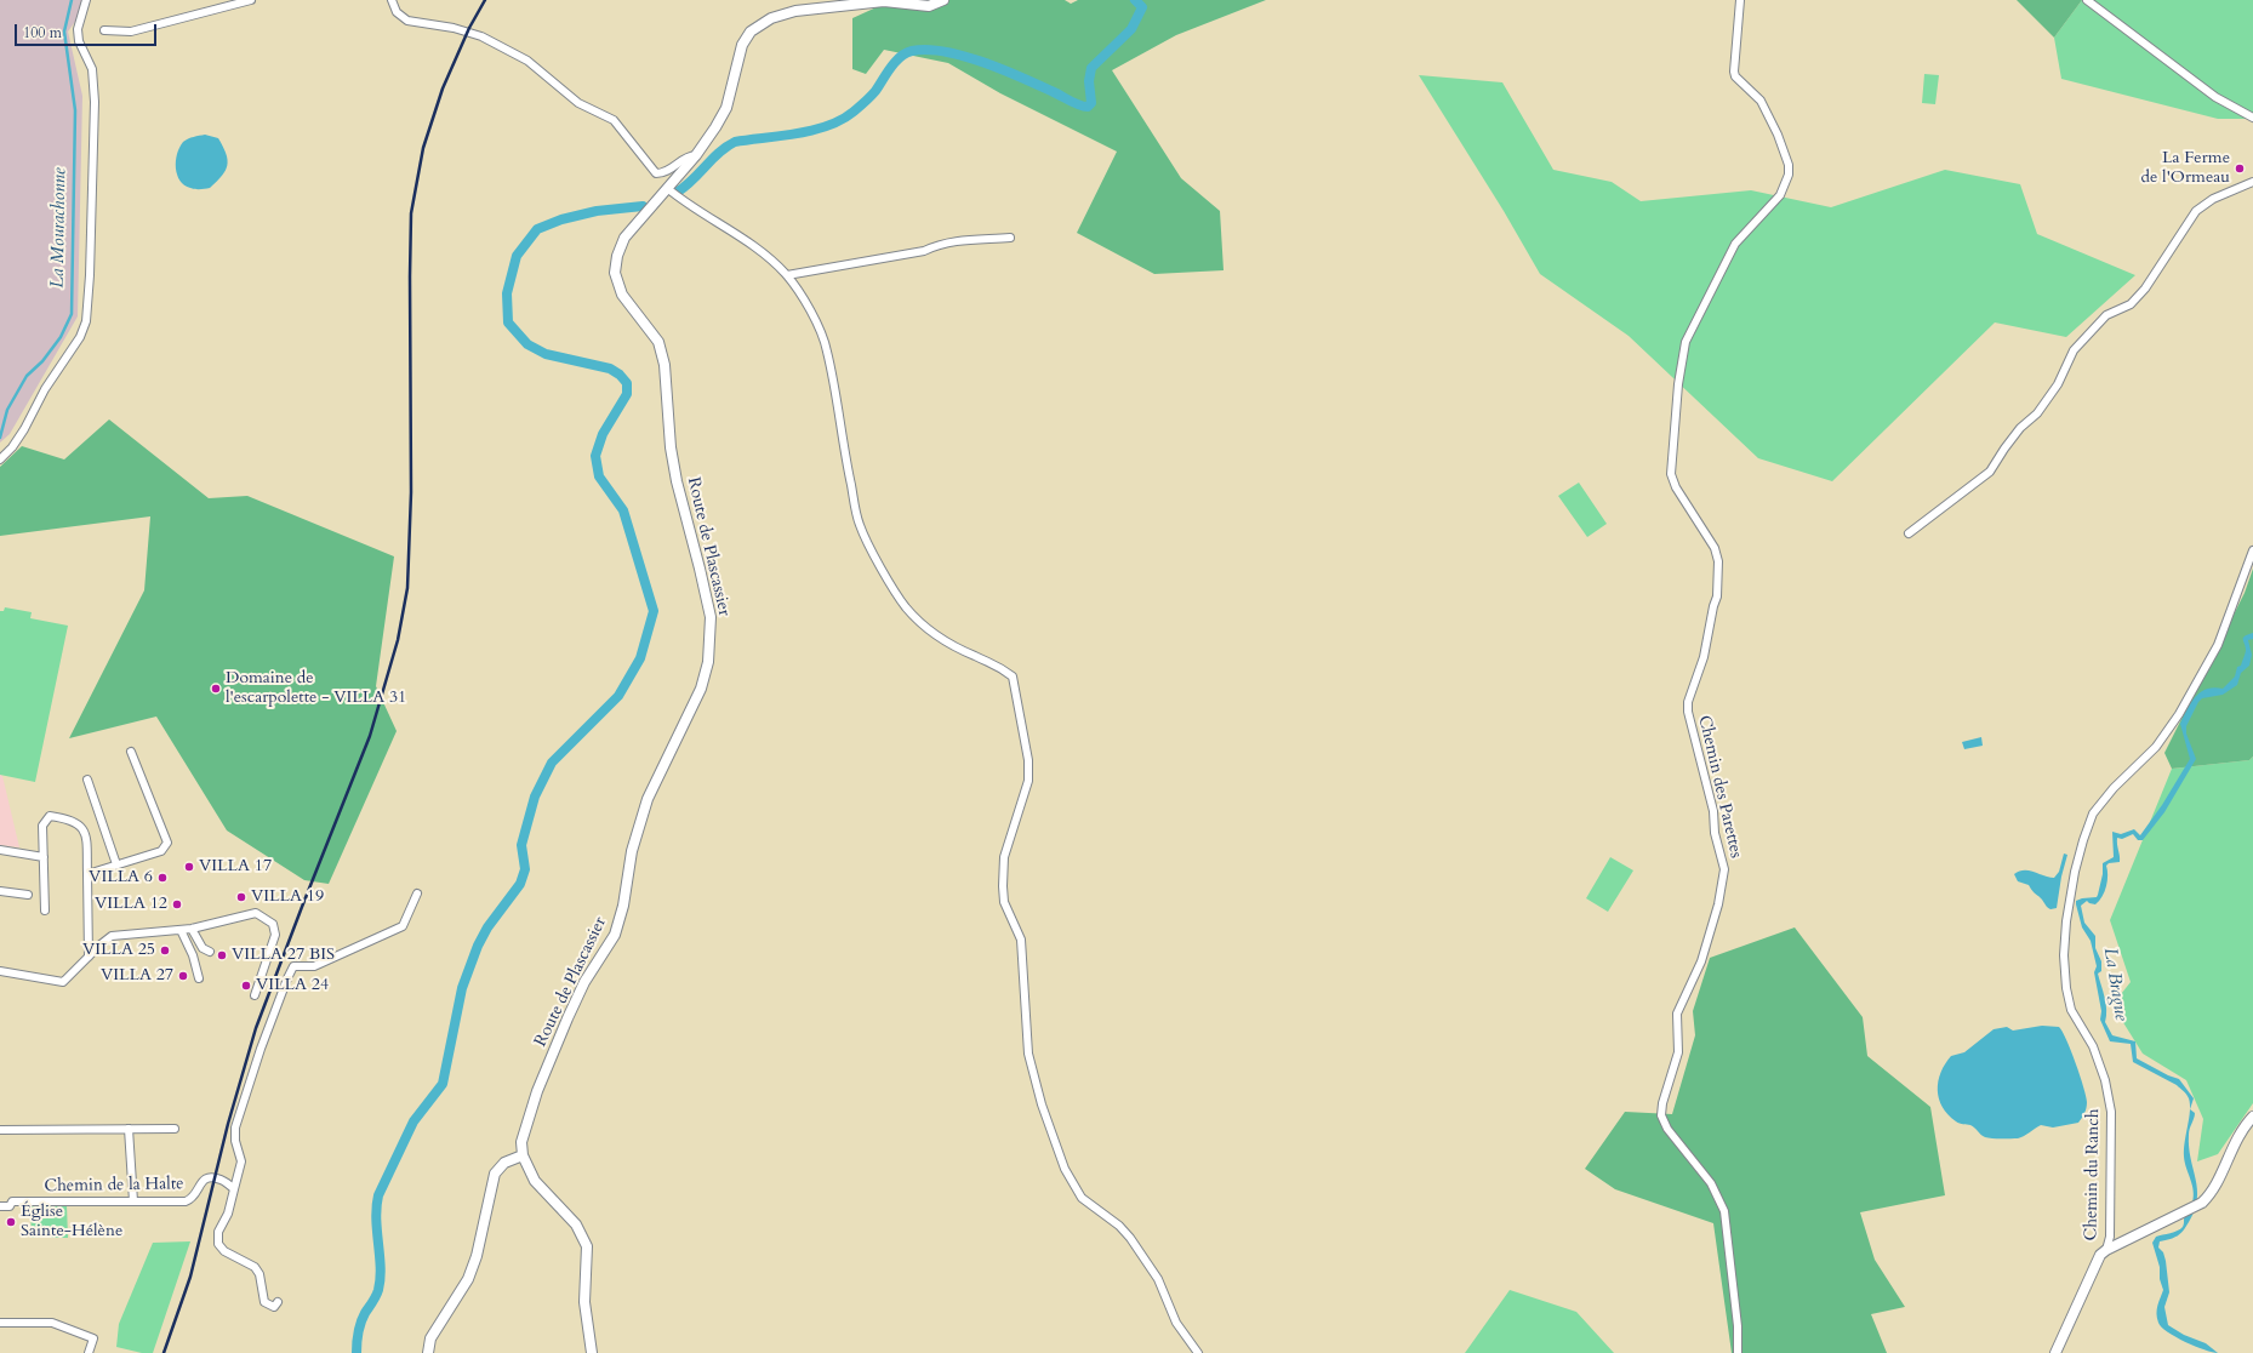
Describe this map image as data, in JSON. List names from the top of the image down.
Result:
{
  "streets": {
    "street": [
      "Route de Plascassier",
      "Chemin des Parettes",
      "Chemin du Ranch",
      "Chemin de la Halte"
    ]
  },
  "water": ["La Mourachonne", "La Brague"],
  "places": [
    "La Ferme de l'Ormeau",
    "Domaine de l'escarpolette - VILLA 31",
    "VILLA 17",
    "VILLA 6",
    "VILLA 19",
    "VILLA 12",
    "VILLA 25",
    "VILLA 27 BIS",
    "VILLA 27",
    "VILLA 24",
    "Église Sainte-Hélène"
  ],
  "scale_bar": "100 m"
}
